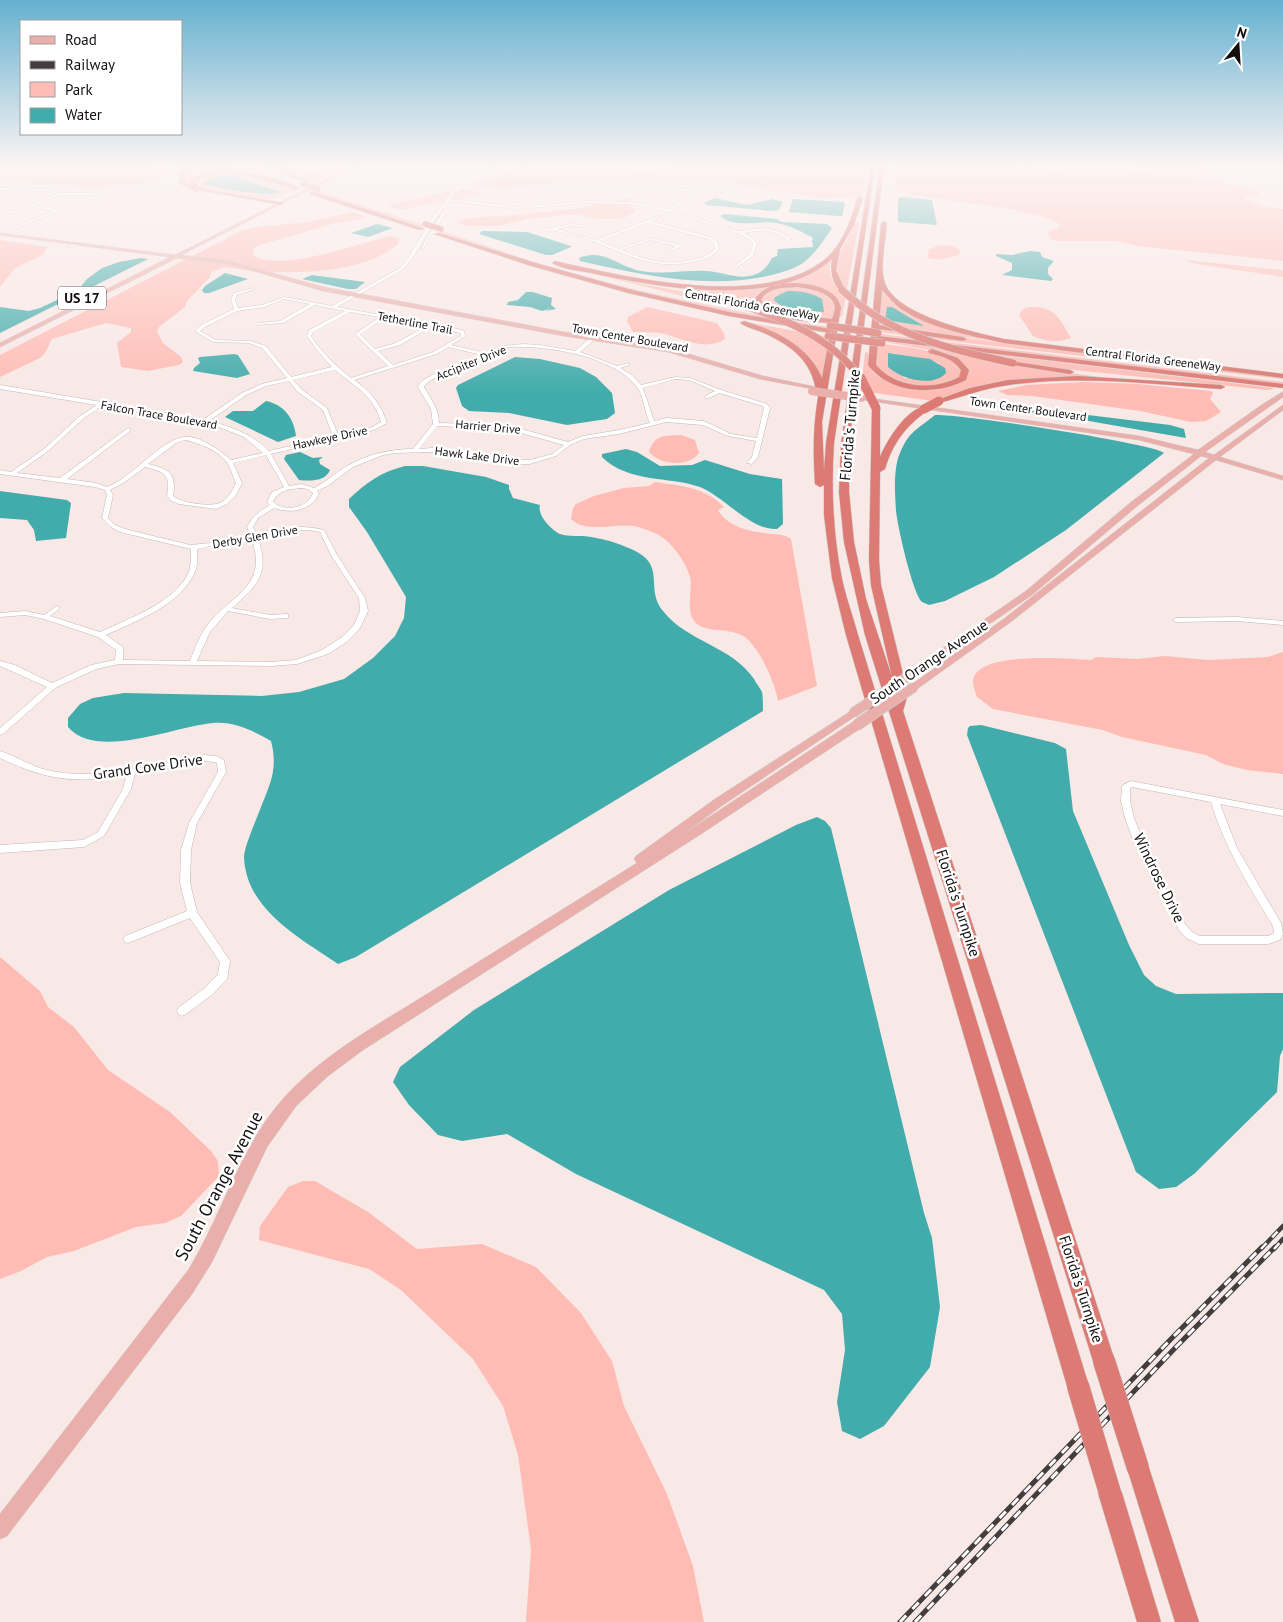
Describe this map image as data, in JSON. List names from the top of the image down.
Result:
{
  "streets": {
    "highway": ["Central Florida GreeneWay", "Florida's Turnpike"],
    "main road": ["US 17", "Town Center Boulevard", "South Orange Avenue"],
    "street": [
      "Tetherline Trail",
      "Accipiter Drive",
      "Falcon Trace Boulevard",
      "Harrier Drive",
      "Hawkeye Drive",
      "Hawk Lake Drive",
      "Derby Glen Drive",
      "Grand Cove Drive",
      "Windrose Drive"
    ]
  },
  "crossings": [
    ["US 17", "Town Center Boulevard"],
    ["Tetherline Trail", "Hawkeye Drive"],
    ["Town Center Boulevard", "South Orange Avenue"],
    ["Accipiter Drive", "Harrier Drive"],
    ["Falcon Trace Boulevard", "Hawkeye Drive"],
    ["Harrier Drive", "Hawk Lake Drive"]
  ],
  "legend": [
    "Road",
    "Railway",
    "Park",
    "Water"
  ],
  "north": "top"
}
